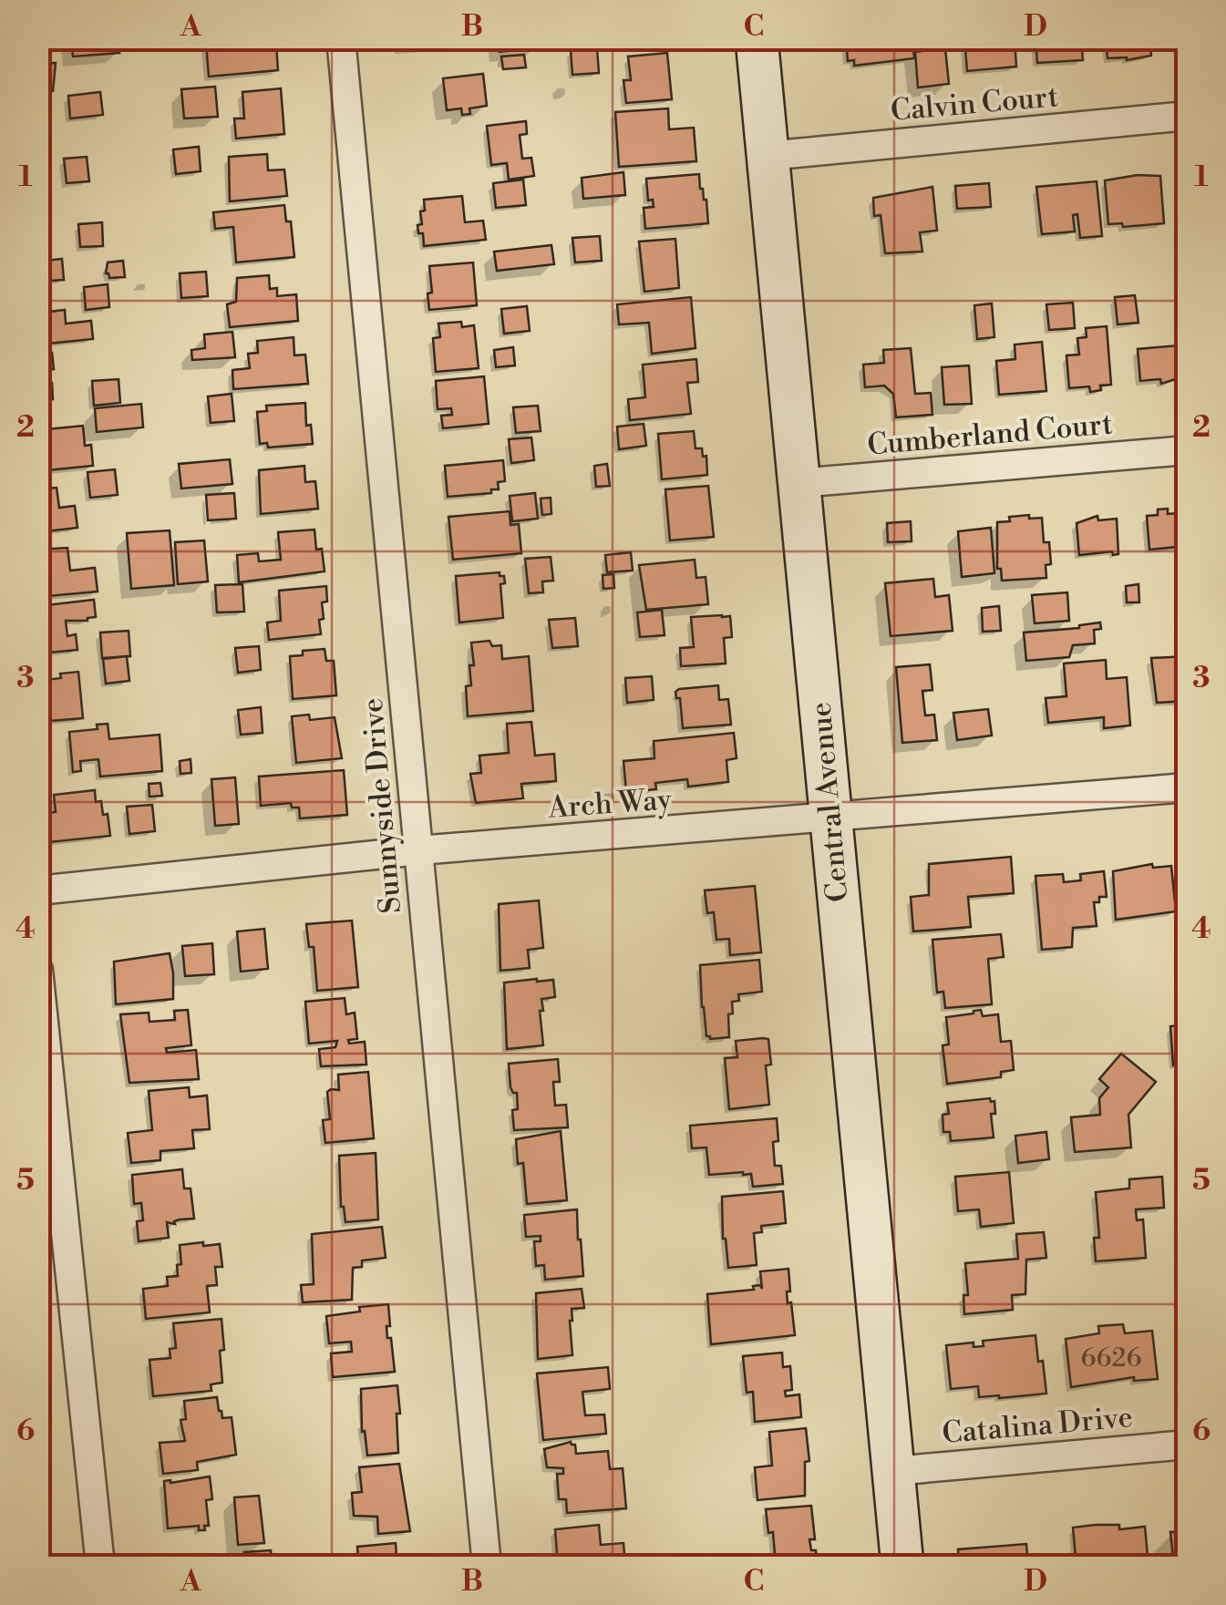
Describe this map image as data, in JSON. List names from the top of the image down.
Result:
{
  "streets": {
    "main road": ["Central Avenue"],
    "street": [
      "Calvin Court",
      "Cumberland Court",
      "Arch Way",
      "Sunnyside Drive",
      "Catalina Drive"
    ]
  },
  "crossings": [
    ["Calvin Court", "Central Avenue"],
    ["Cumberland Court", "Central Avenue"],
    ["Central Avenue", "Arch Way"],
    ["Central Avenue", "Catalina Drive"],
    ["Arch Way", "Sunnyside Drive"]
  ],
  "house_numbers": ["6626"],
  "grid": {
    "columns": [
      "A",
      "B",
      "C",
      "D"
    ],
    "rows": [
      "1",
      "2",
      "3",
      "4",
      "5",
      "6"
    ]
  }
}
